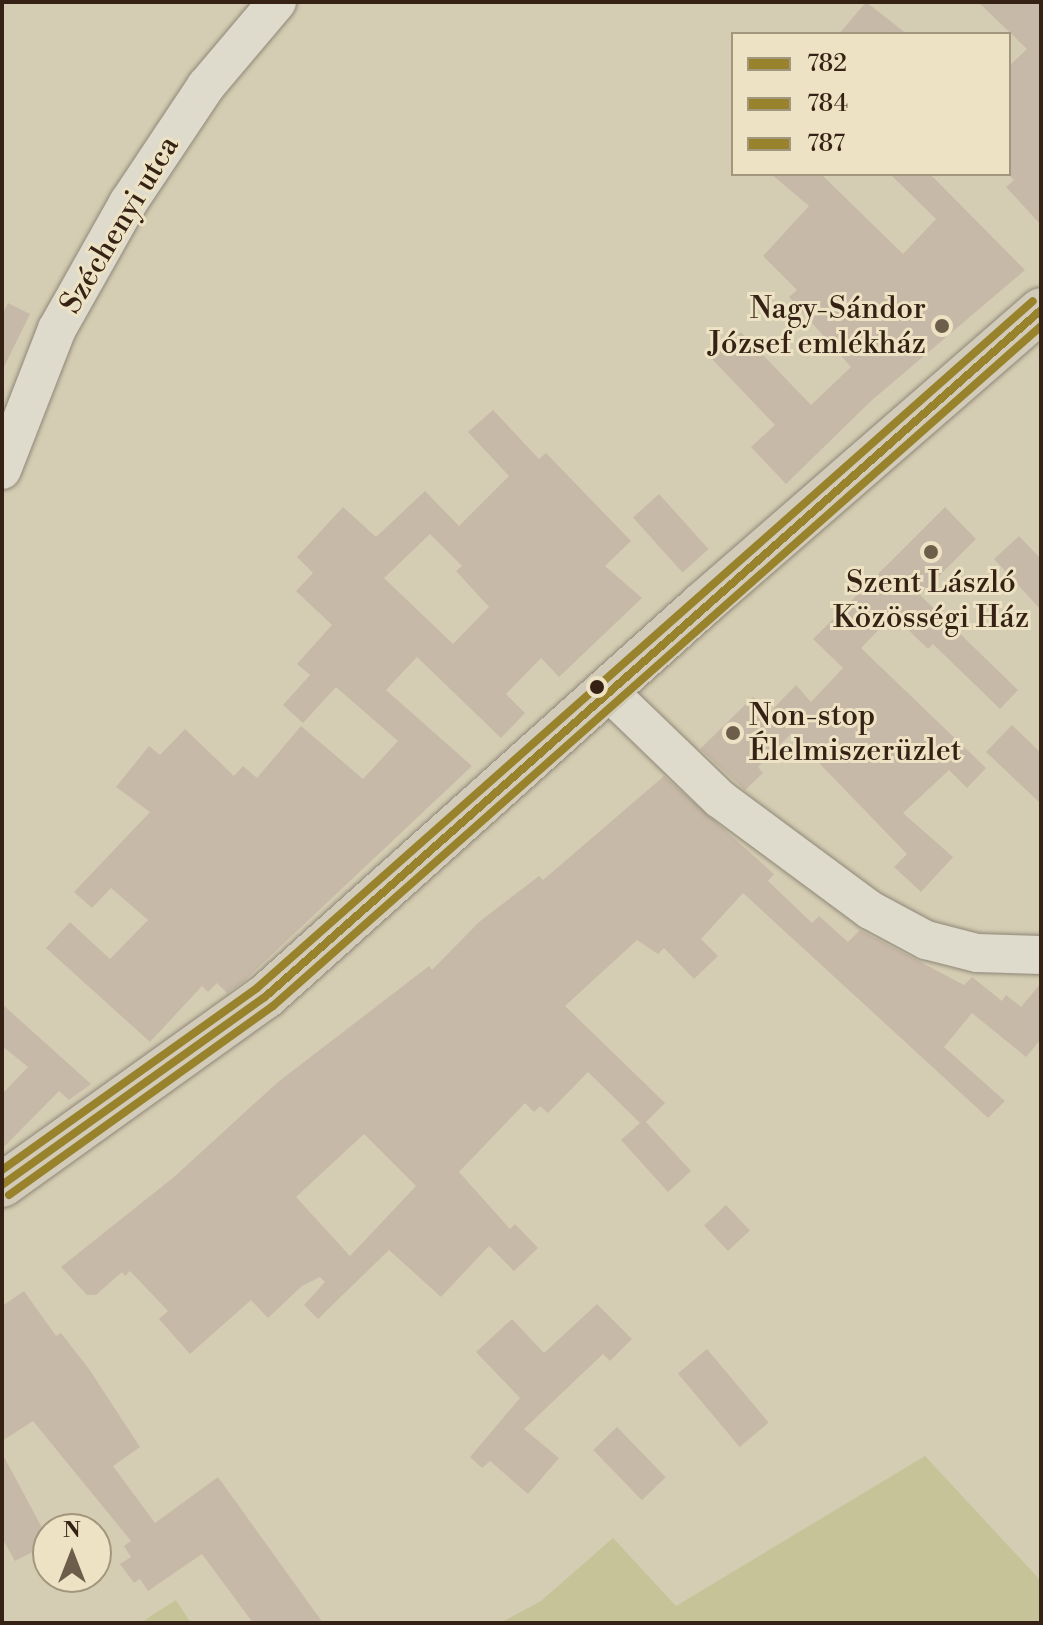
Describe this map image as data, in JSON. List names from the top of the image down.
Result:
{
  "streets": {
    "street": ["Széchenyi utca"]
  },
  "places": ["Nagy-Sándor József emlékház", "Szent László Közösségi Ház", "Non-stop Élelmiszerüzlet"],
  "lines": ["transit line 787", "transit line 782", "transit line 784"],
  "legend": ["782", "784", "787"],
  "north": "top"
}
